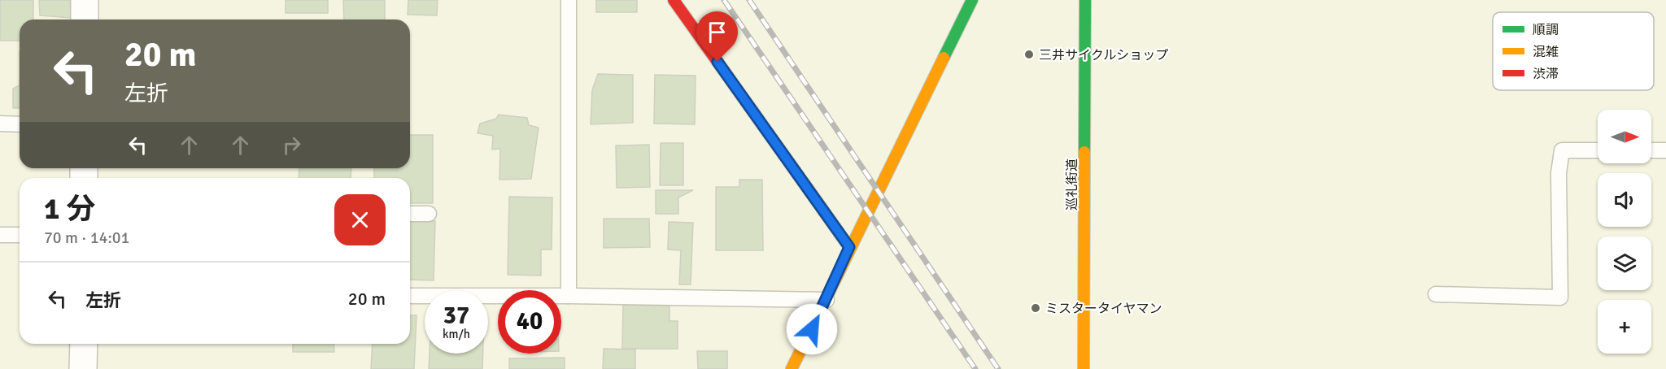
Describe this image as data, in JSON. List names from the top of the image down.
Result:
{
  "streets": {
    "street": ["巡礼街道"]
  },
  "places": ["三井サイクルショップ", "ミスタータイヤマン"],
  "legend": ["順調", "混雑", "渋滞"],
  "north": "right",
  "page": {
    "turn": ["20 m", "左折"],
    "map_buttons": "+",
    "heading": ["1 分", "70 m · 14:01"],
    "list": [
      {
        "name": "左折",
        "value": "20 m"
      }
    ],
    "speed": "37 km/h",
    "limit": "40"
  }
}
